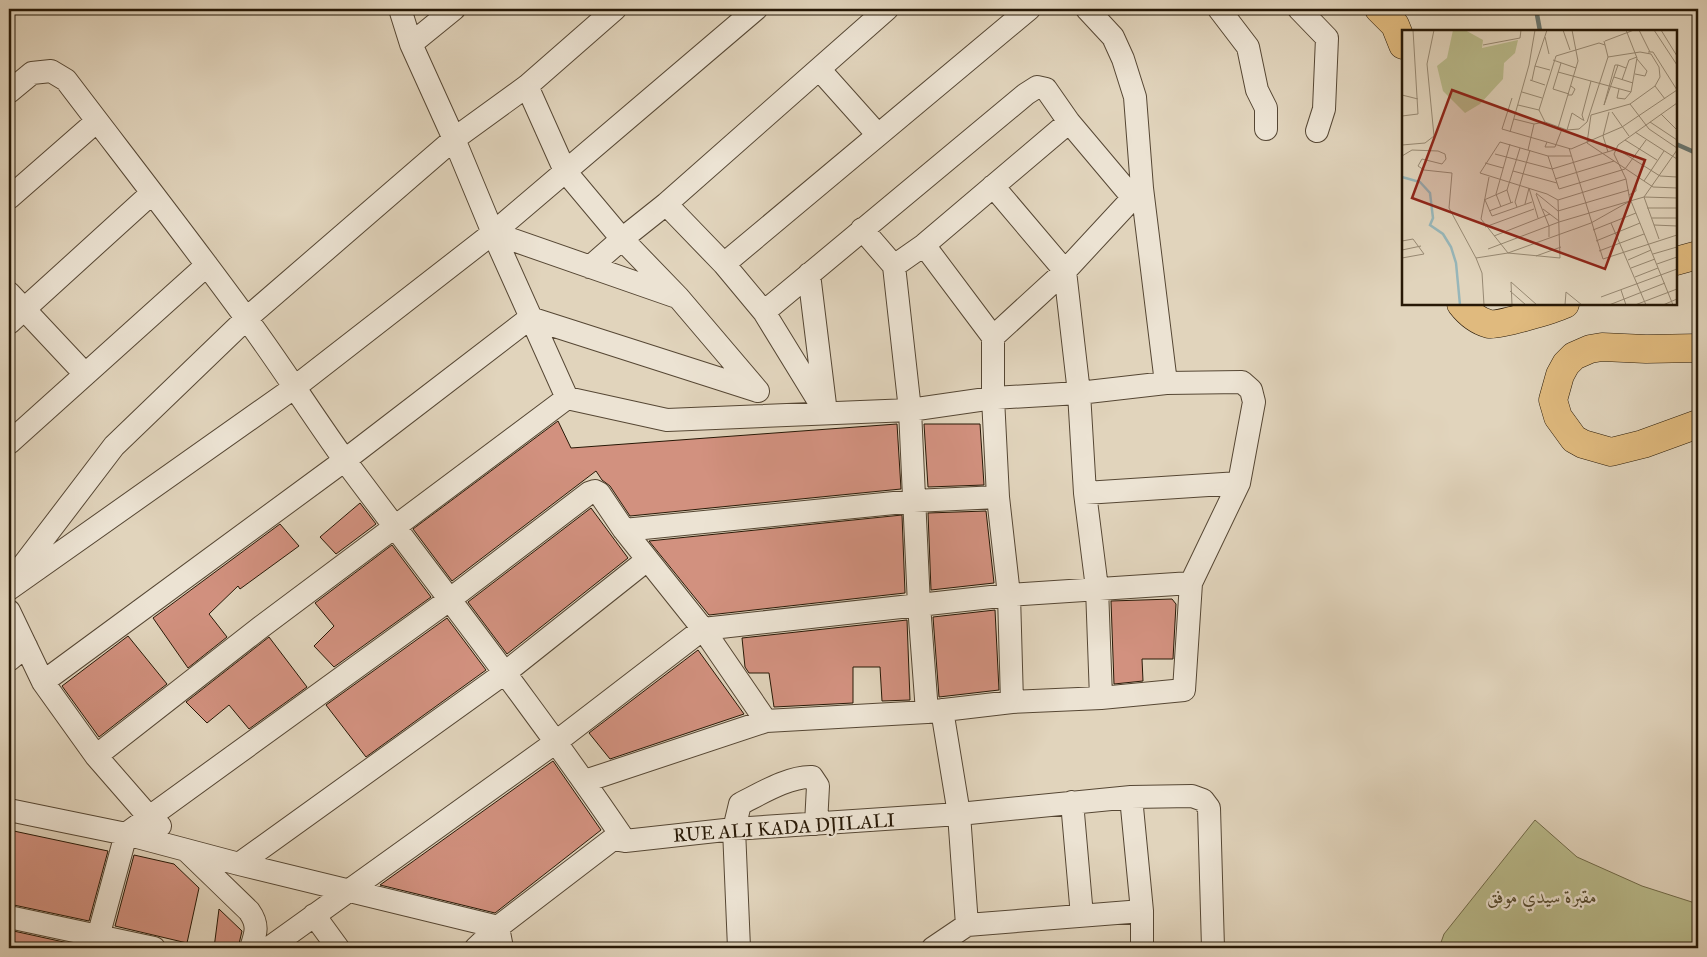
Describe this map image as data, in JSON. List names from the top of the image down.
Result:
{
  "streets": {
    "street": ["RUE ALI KADA DJILALI"]
  },
  "parks": ["مقبرة سيدي موفق"]
}
